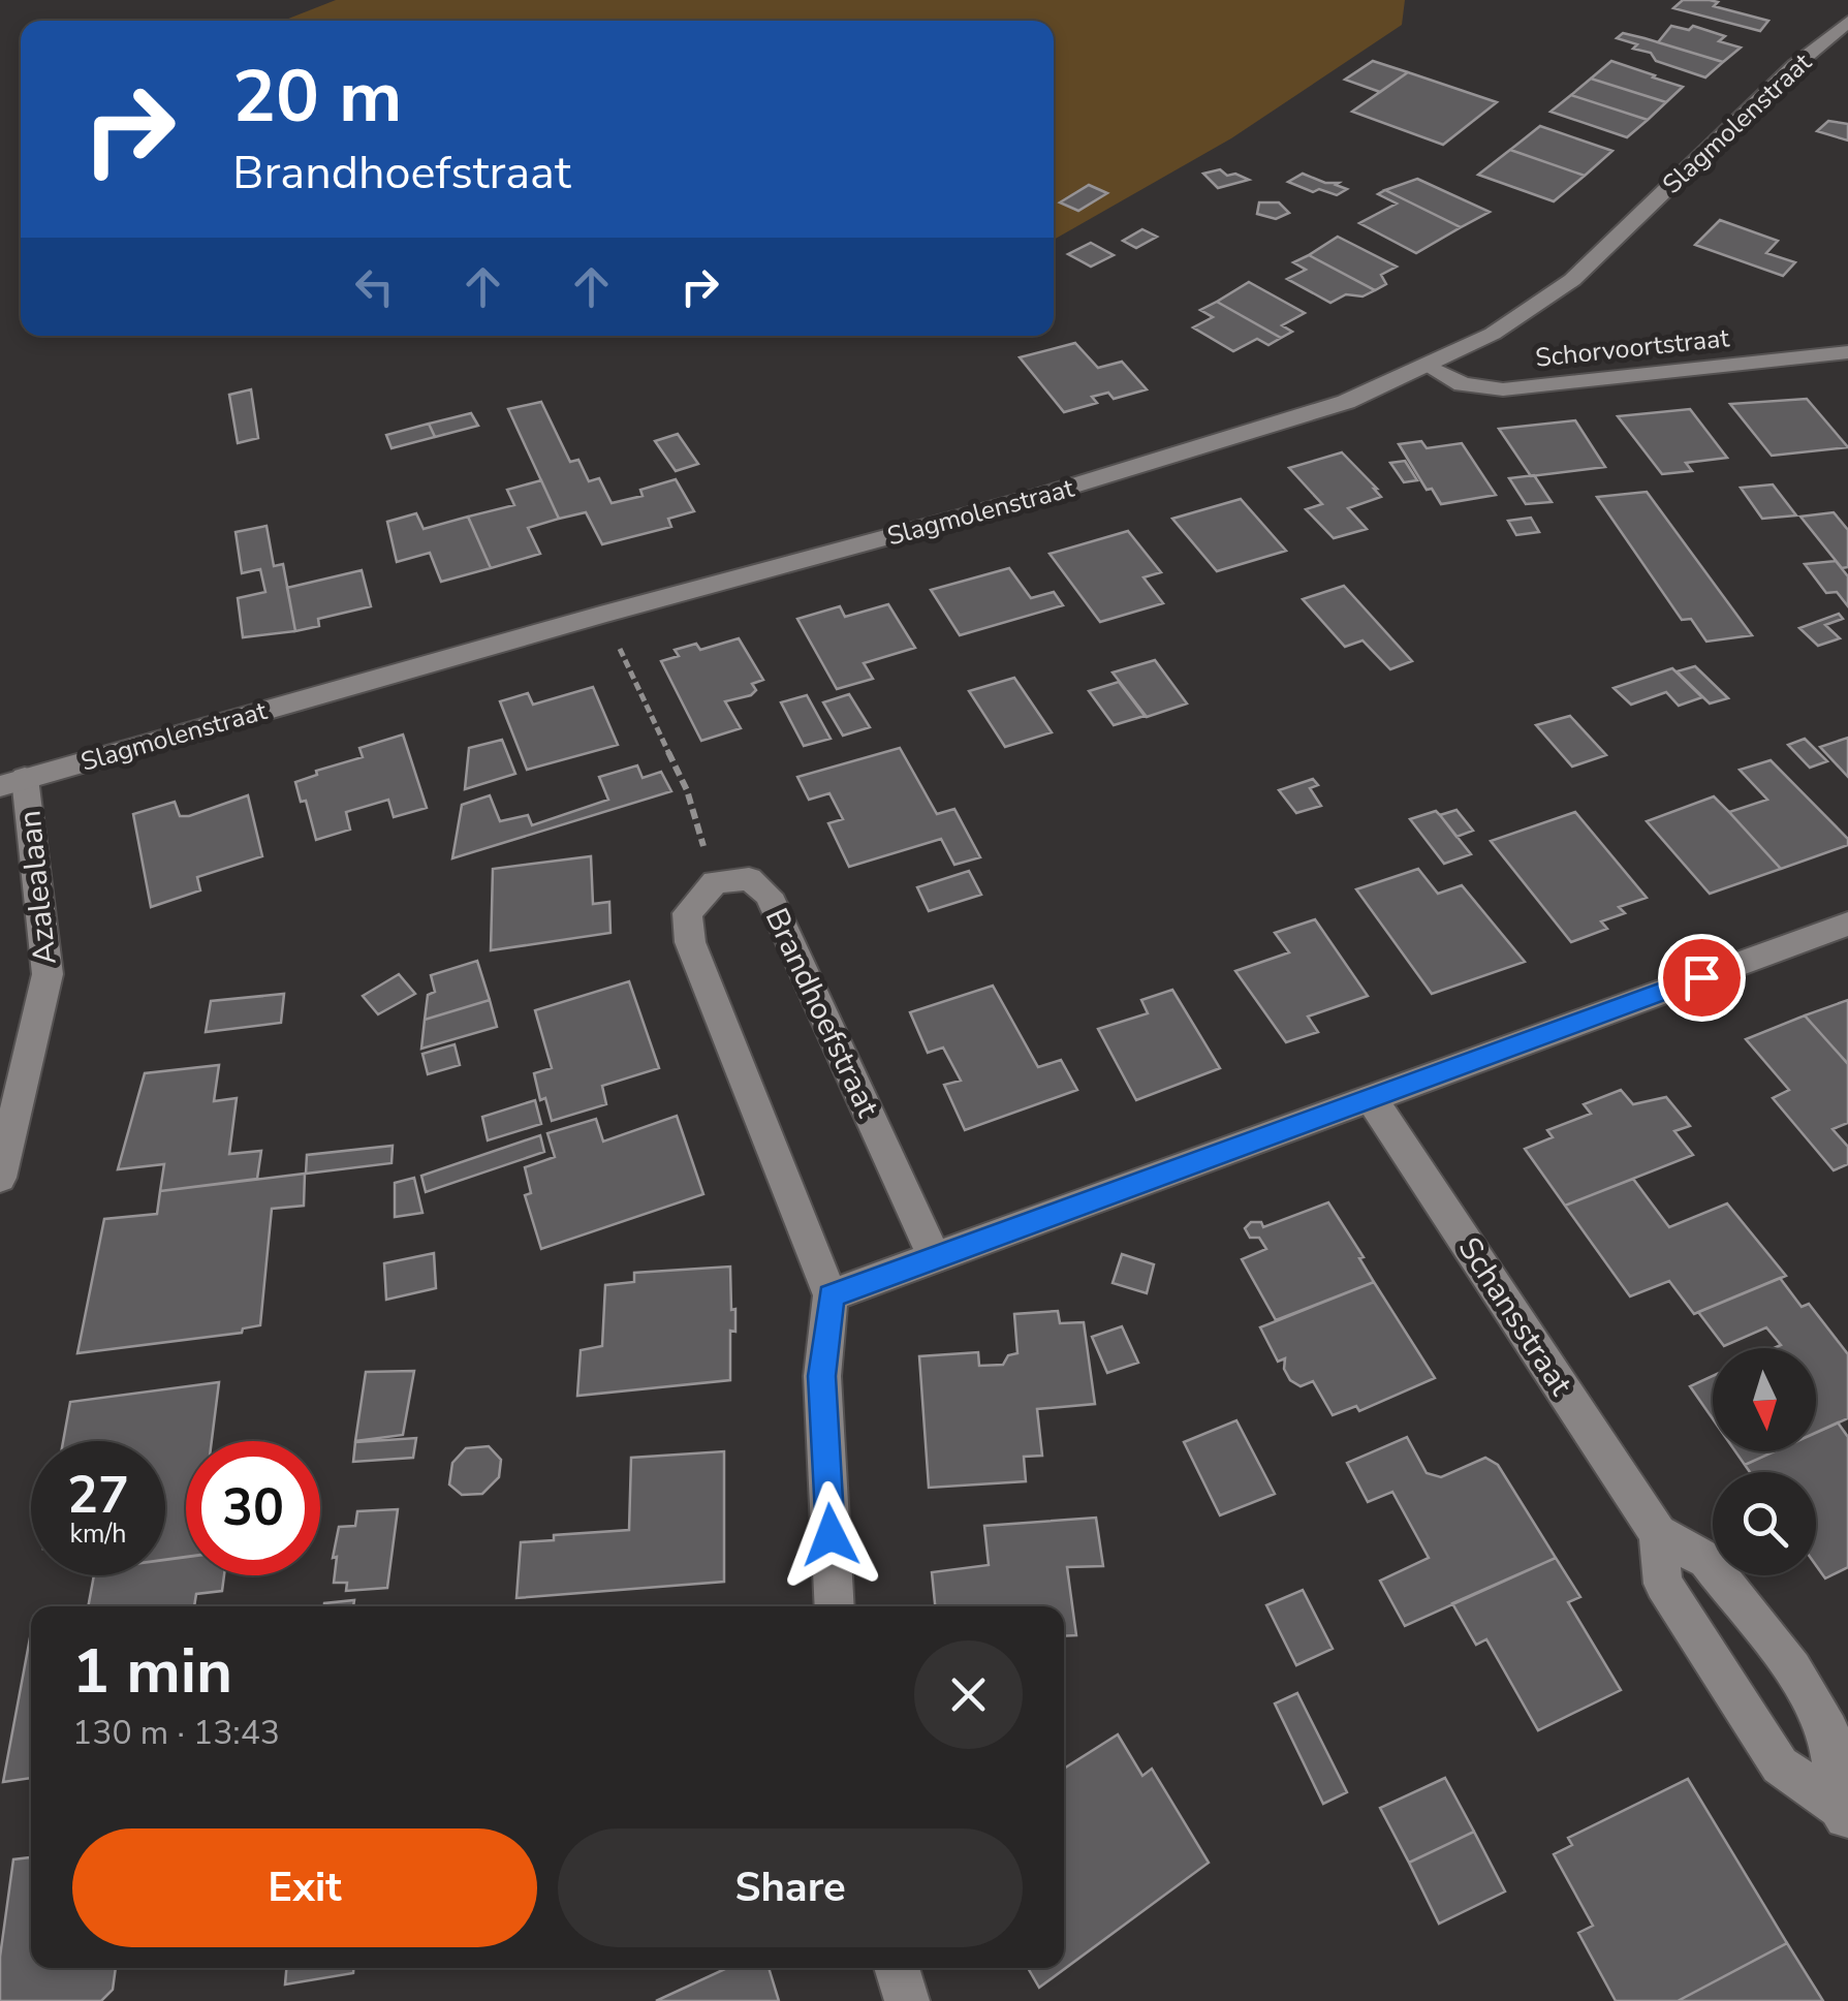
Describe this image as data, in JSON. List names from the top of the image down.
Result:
{
  "streets": {
    "street": [
      "Slagmolenstraat",
      "Schorvoortstraat",
      "Azalealaan",
      "Brandhoefstraat",
      "Schansstraat"
    ]
  },
  "crossings": [
    ["Slagmolenstraat", "Schorvoortstraat"],
    ["Slagmolenstraat", "Azalealaan"]
  ],
  "north": "bottom",
  "page": {
    "turn": ["20 m", "Brandhoefstraat"],
    "speed": "27 km/h",
    "limit": "30",
    "heading": ["1 min", "130 m · 13:43"],
    "buttons": ["Exit", "Share"]
  }
}
